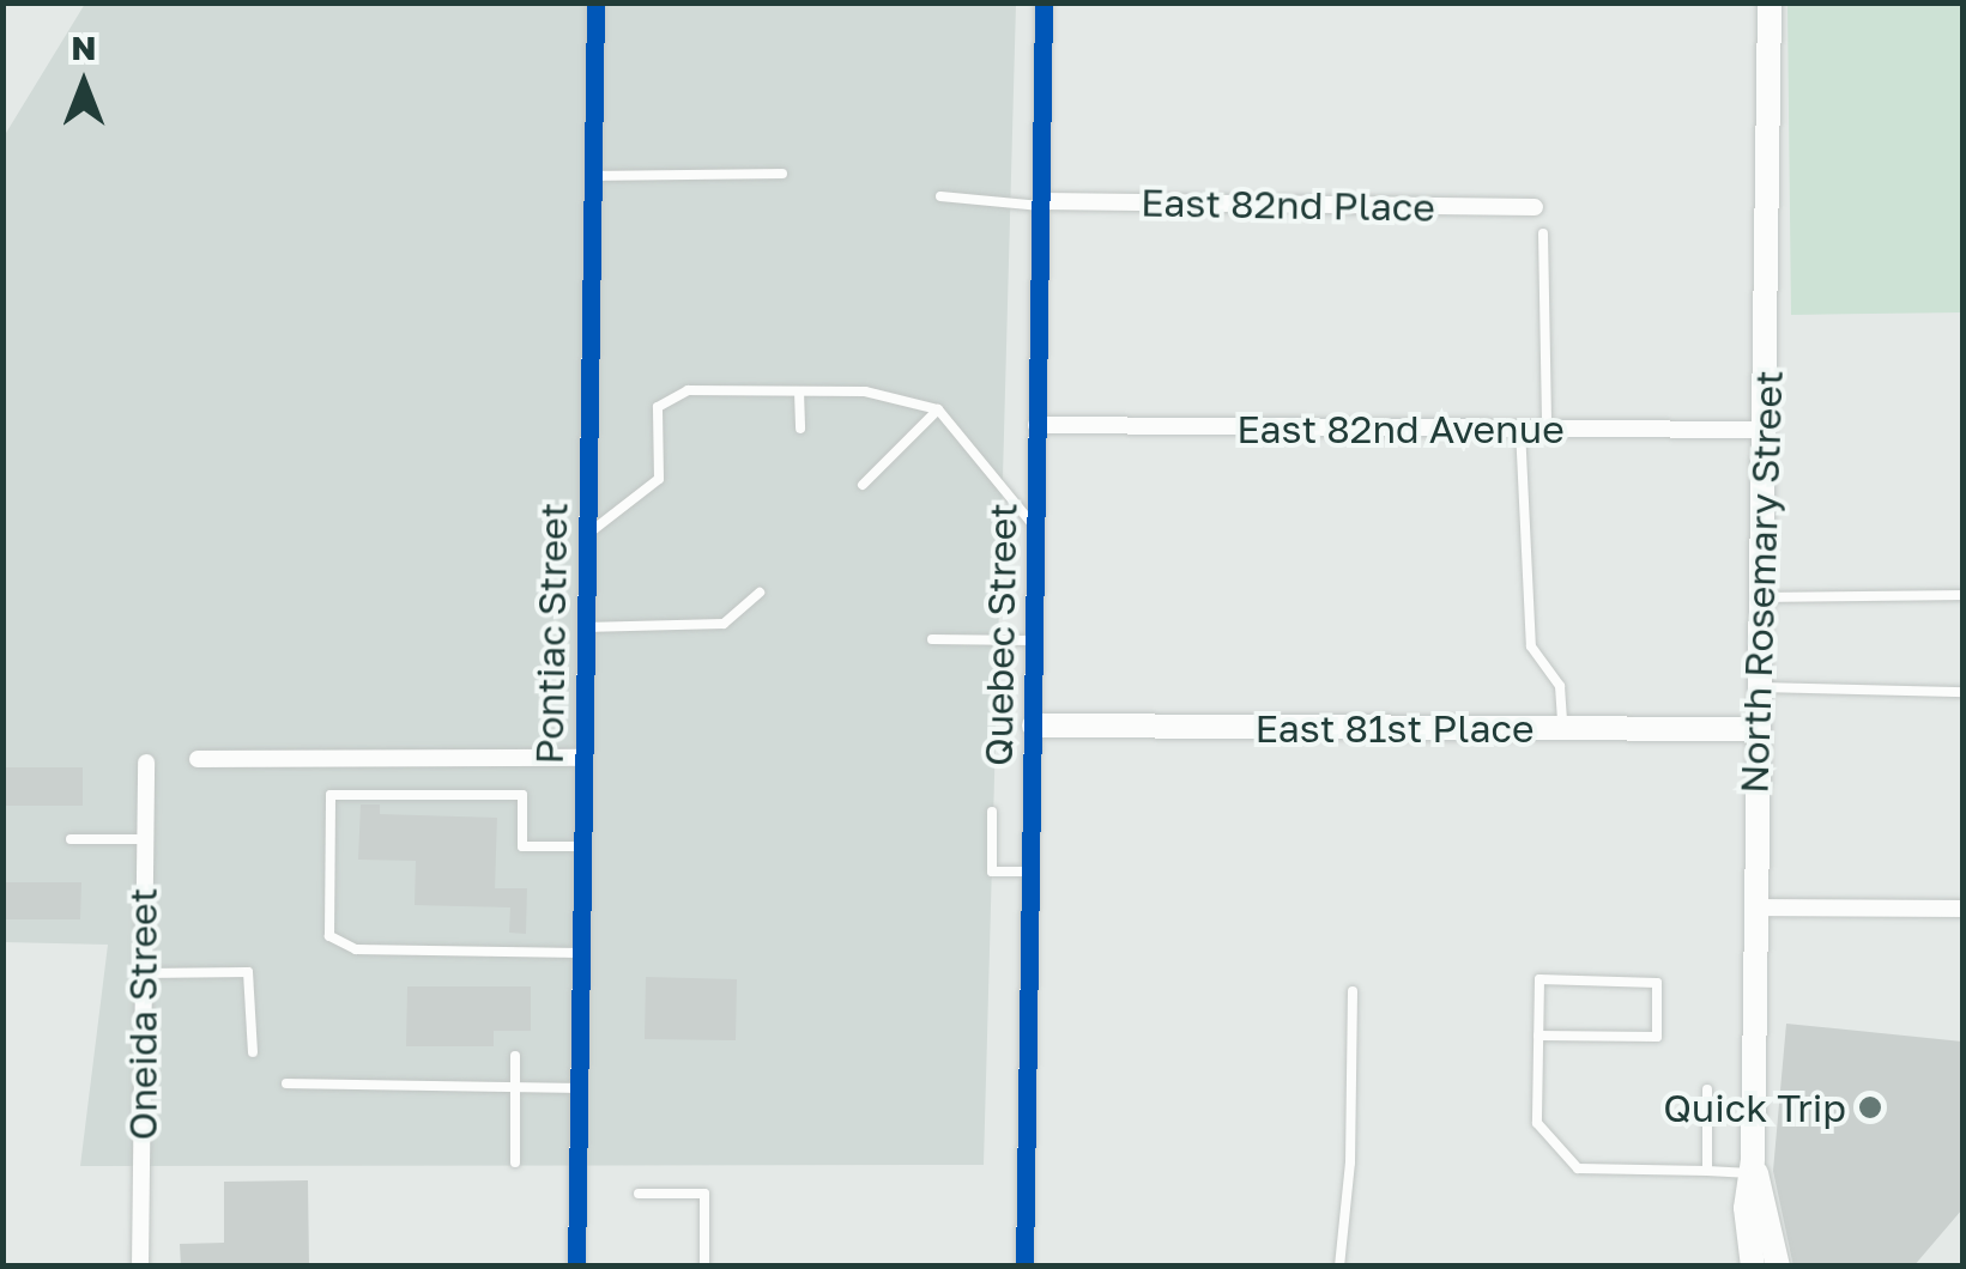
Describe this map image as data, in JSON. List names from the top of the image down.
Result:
{
  "streets": {
    "main road": ["North Rosemary Street", "East 81st Place"],
    "street": [
      "East 82nd Place",
      "East 82nd Avenue",
      "Pontiac Street",
      "Quebec Street",
      "Oneida Street"
    ]
  },
  "crossings": [
    ["East 82nd Place", "Quebec Street"],
    ["East 82nd Avenue", "North Rosemary Street"],
    ["East 82nd Avenue", "Quebec Street"],
    ["North Rosemary Street", "East 81st Place"],
    ["Quebec Street", "East 81st Place"]
  ],
  "places": ["Quick Trip"],
  "north": "top"
}
